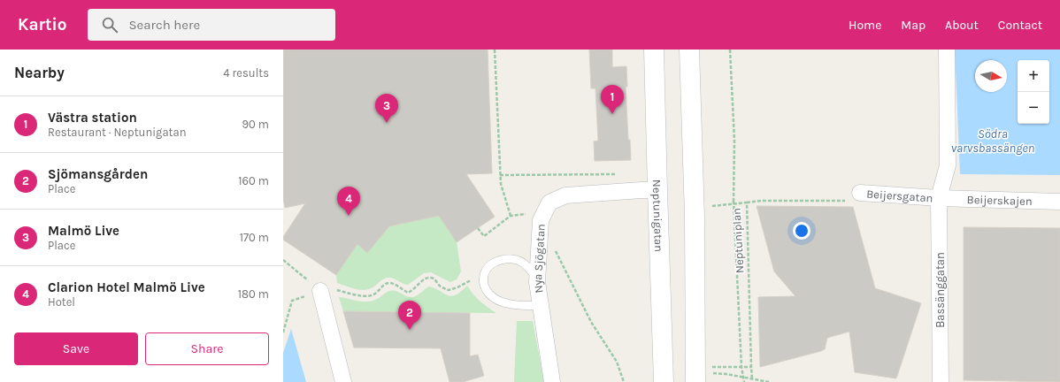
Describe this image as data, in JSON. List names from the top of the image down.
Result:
{
  "streets": {
    "street": [
      "Beijersgatan",
      "Beijerskajen",
      "Neptunigatan",
      "Nya Sjögatan",
      "Bassänggatan"
    ],
    "path": ["Neptuniplan"]
  },
  "crossings": [
    ["Beijersgatan", "Beijerskajen"],
    ["Beijersgatan", "Bassänggatan"],
    ["Beijerskajen", "Bassänggatan"],
    ["Neptunigatan", "Nya Sjögatan"]
  ],
  "water": ["Södra varvsbassängen"],
  "north": "right",
  "page": {
    "header": "Kartio",
    "search": "Search here",
    "nav": [
      "Home",
      "Map",
      "About",
      "Contact"
    ],
    "heading": ["Nearby", "4 results"],
    "map_buttons": ["+", "−"],
    "pins": [
      "1",
      "3",
      "4",
      "2"
    ],
    "list": [
      {
        "mark": "1",
        "name": "Västra station",
        "note": "Restaurant · Neptunigatan",
        "value": "90 m"
      },
      {
        "mark": "2",
        "name": "Sjömansgården",
        "note": "Place",
        "value": "160 m"
      },
      {
        "mark": "3",
        "name": "Malmö Live",
        "note": "Place",
        "value": "170 m"
      },
      {
        "mark": "4",
        "name": "Clarion Hotel Malmö Live",
        "note": "Hotel",
        "value": "180 m"
      }
    ],
    "buttons": ["Save", "Share"]
  }
}
